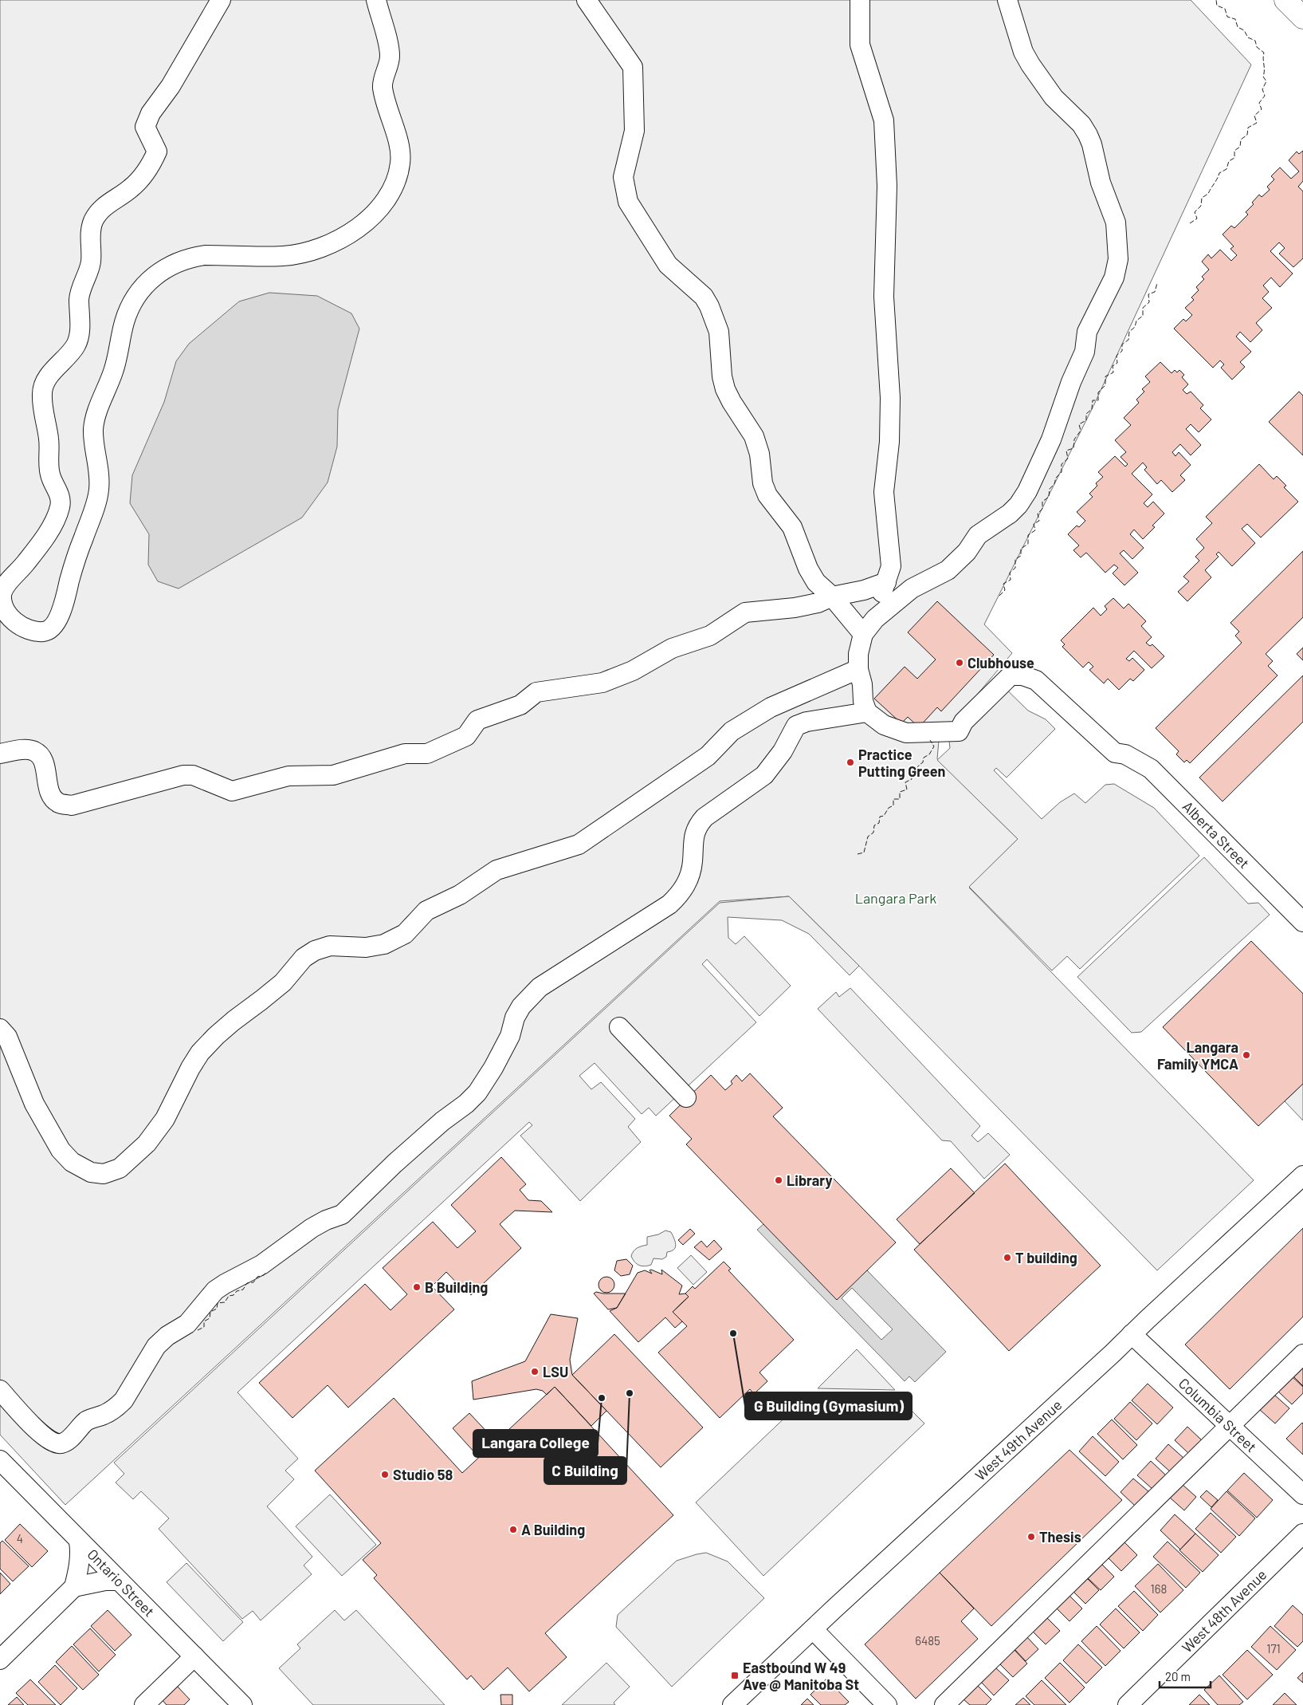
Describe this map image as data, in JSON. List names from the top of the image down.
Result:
{
  "streets": {
    "street": [
      "Alberta Street",
      "Columbia Street",
      "West 49th Avenue",
      "Ontario Street",
      "West 48th Avenue"
    ]
  },
  "crossings": [
    ["Columbia Street", "West 49th Avenue"]
  ],
  "parks": ["Langara Park"],
  "places": {
    "other": [
      "Clubhouse",
      "Practice Putting Green",
      "Langara Family YMCA",
      "Library",
      "T building",
      "B Building",
      "G Building (Gymasium)",
      "LSU",
      "C Building",
      "Langara College",
      "Studio 58",
      "A Building",
      "Thesis"
    ],
    "transit": ["Eastbound W 49 Ave @ Manitoba St"]
  },
  "house_numbers": [
    "4",
    "168",
    "6485",
    "171"
  ],
  "scale_bar": "20 m"
}
